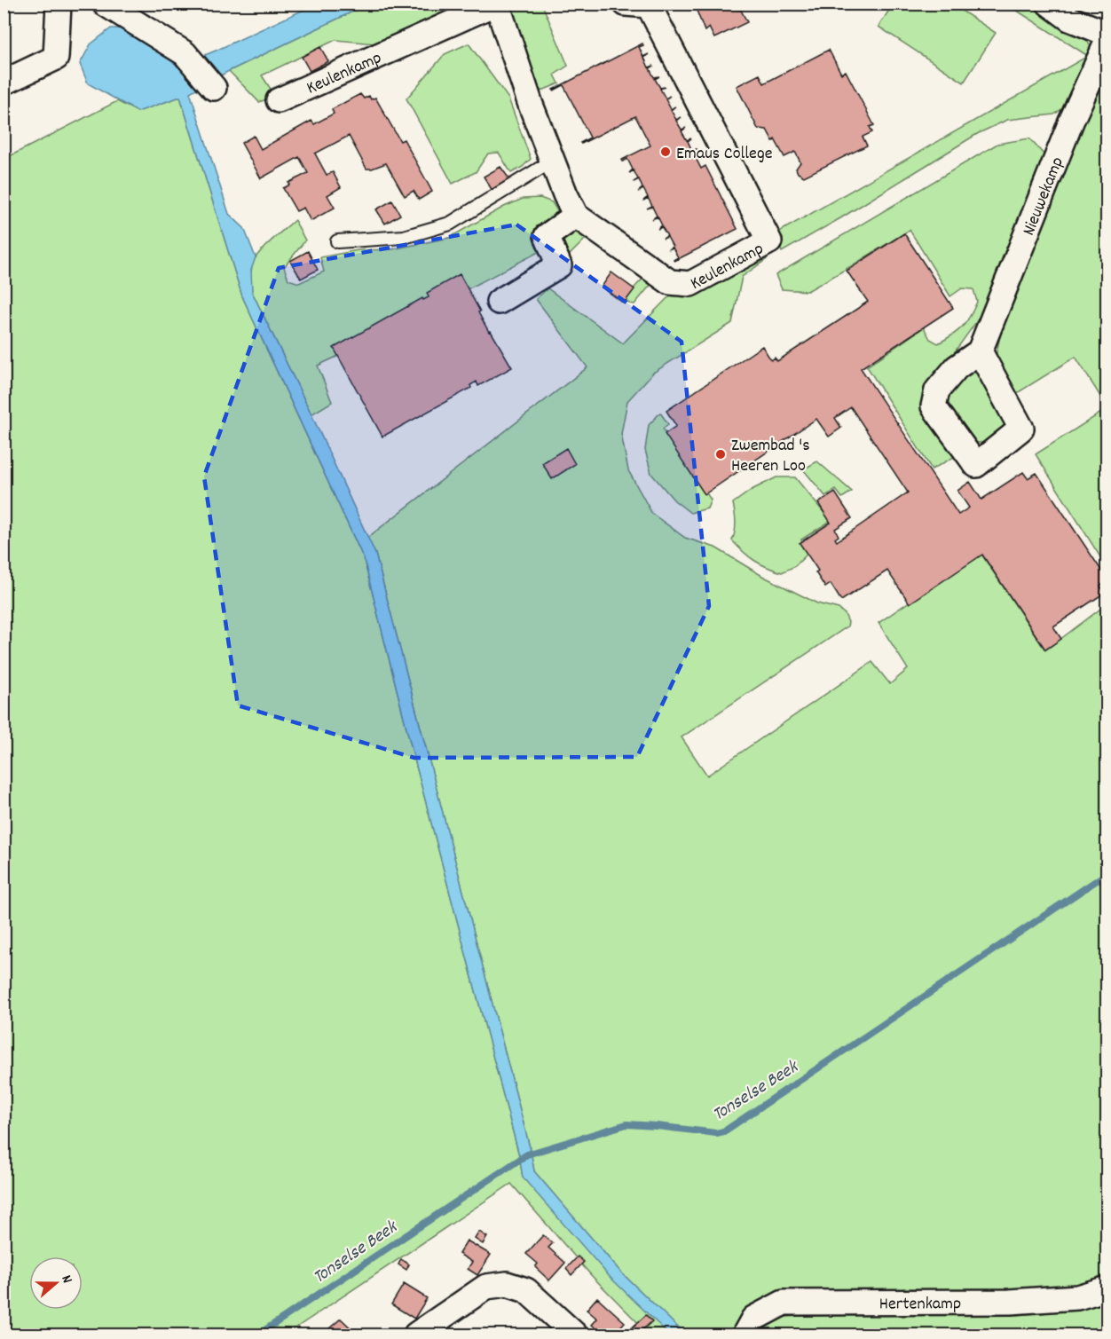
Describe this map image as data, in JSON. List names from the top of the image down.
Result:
{
  "streets": {
    "street": ["Keulenkamp", "Nieuwekamp", "Hertenkamp"]
  },
  "water": ["Tonselse Beek"],
  "places": ["Emaus College", "Zwembad 's Heeren Loo"],
  "north": "right"
}
